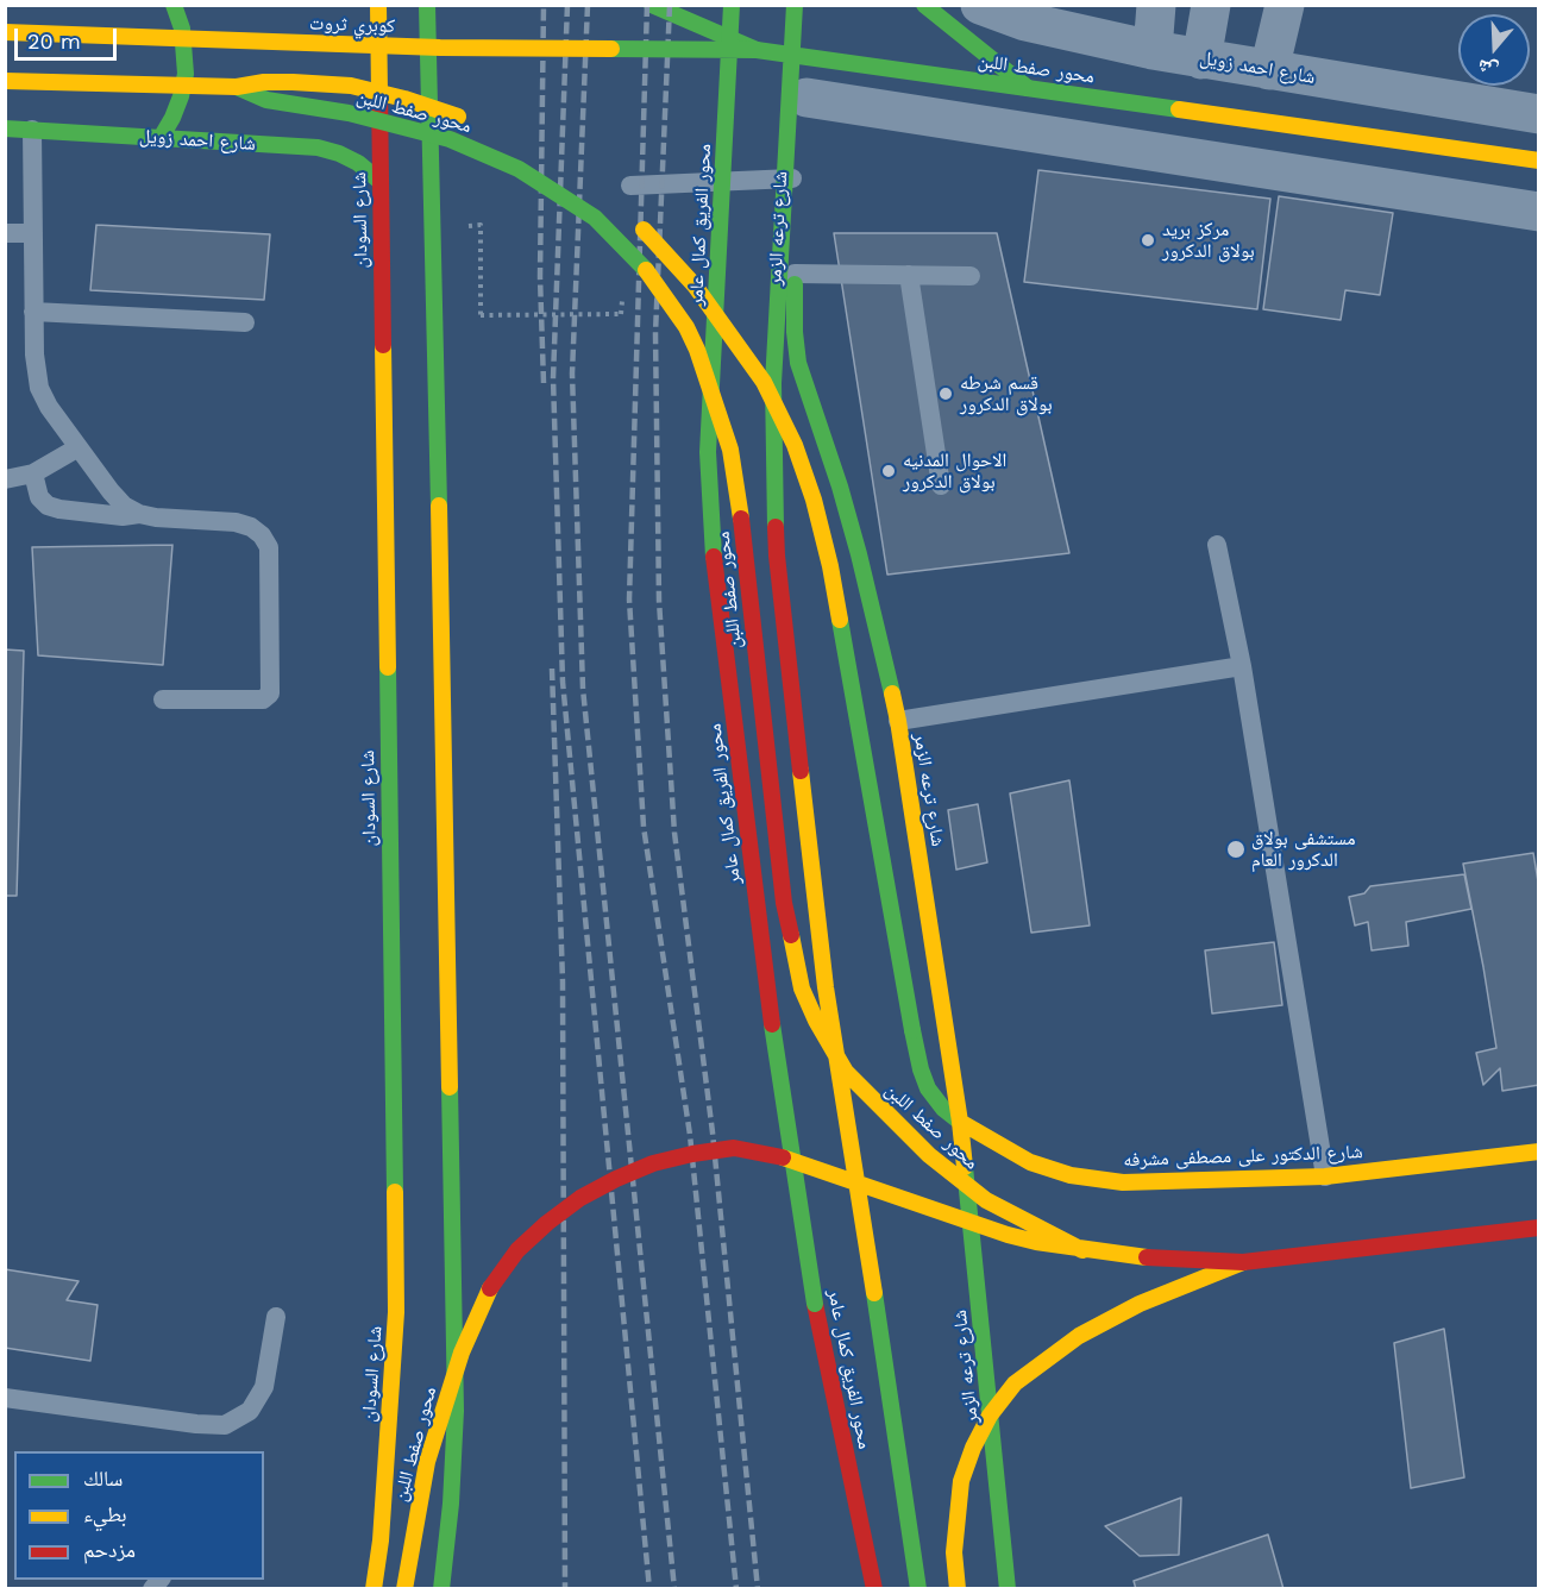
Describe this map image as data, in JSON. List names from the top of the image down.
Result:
{
  "streets": {
    "main road": [
      "كوبري ثروت",
      "شارع احمد زويل",
      "محور صفط اللبن",
      "شارع السودان",
      "محور الفريق كمال عامر",
      "شارع ترعه الزمر",
      "شارع الدكتور على مصطفى مشرفه"
    ]
  },
  "crossings": [
    ["كوبري ثروت", "محور صفط اللبن"],
    ["شارع احمد زويل", "شارع السودان"],
    ["شارع ترعه الزمر", "شارع الدكتور على مصطفى مشرفه"]
  ],
  "places": [
    "مركز بريد بولاق الدكرور",
    "قسم شرطه بولاق الدكرور",
    "الاحوال المدنيه بولاق الدكرور",
    "مستشفى بولاق الدكرور العام"
  ],
  "legend": ["سالك", "بطيء", "مزدحم"],
  "scale_bar": "20 m",
  "north": "bottom"
}
